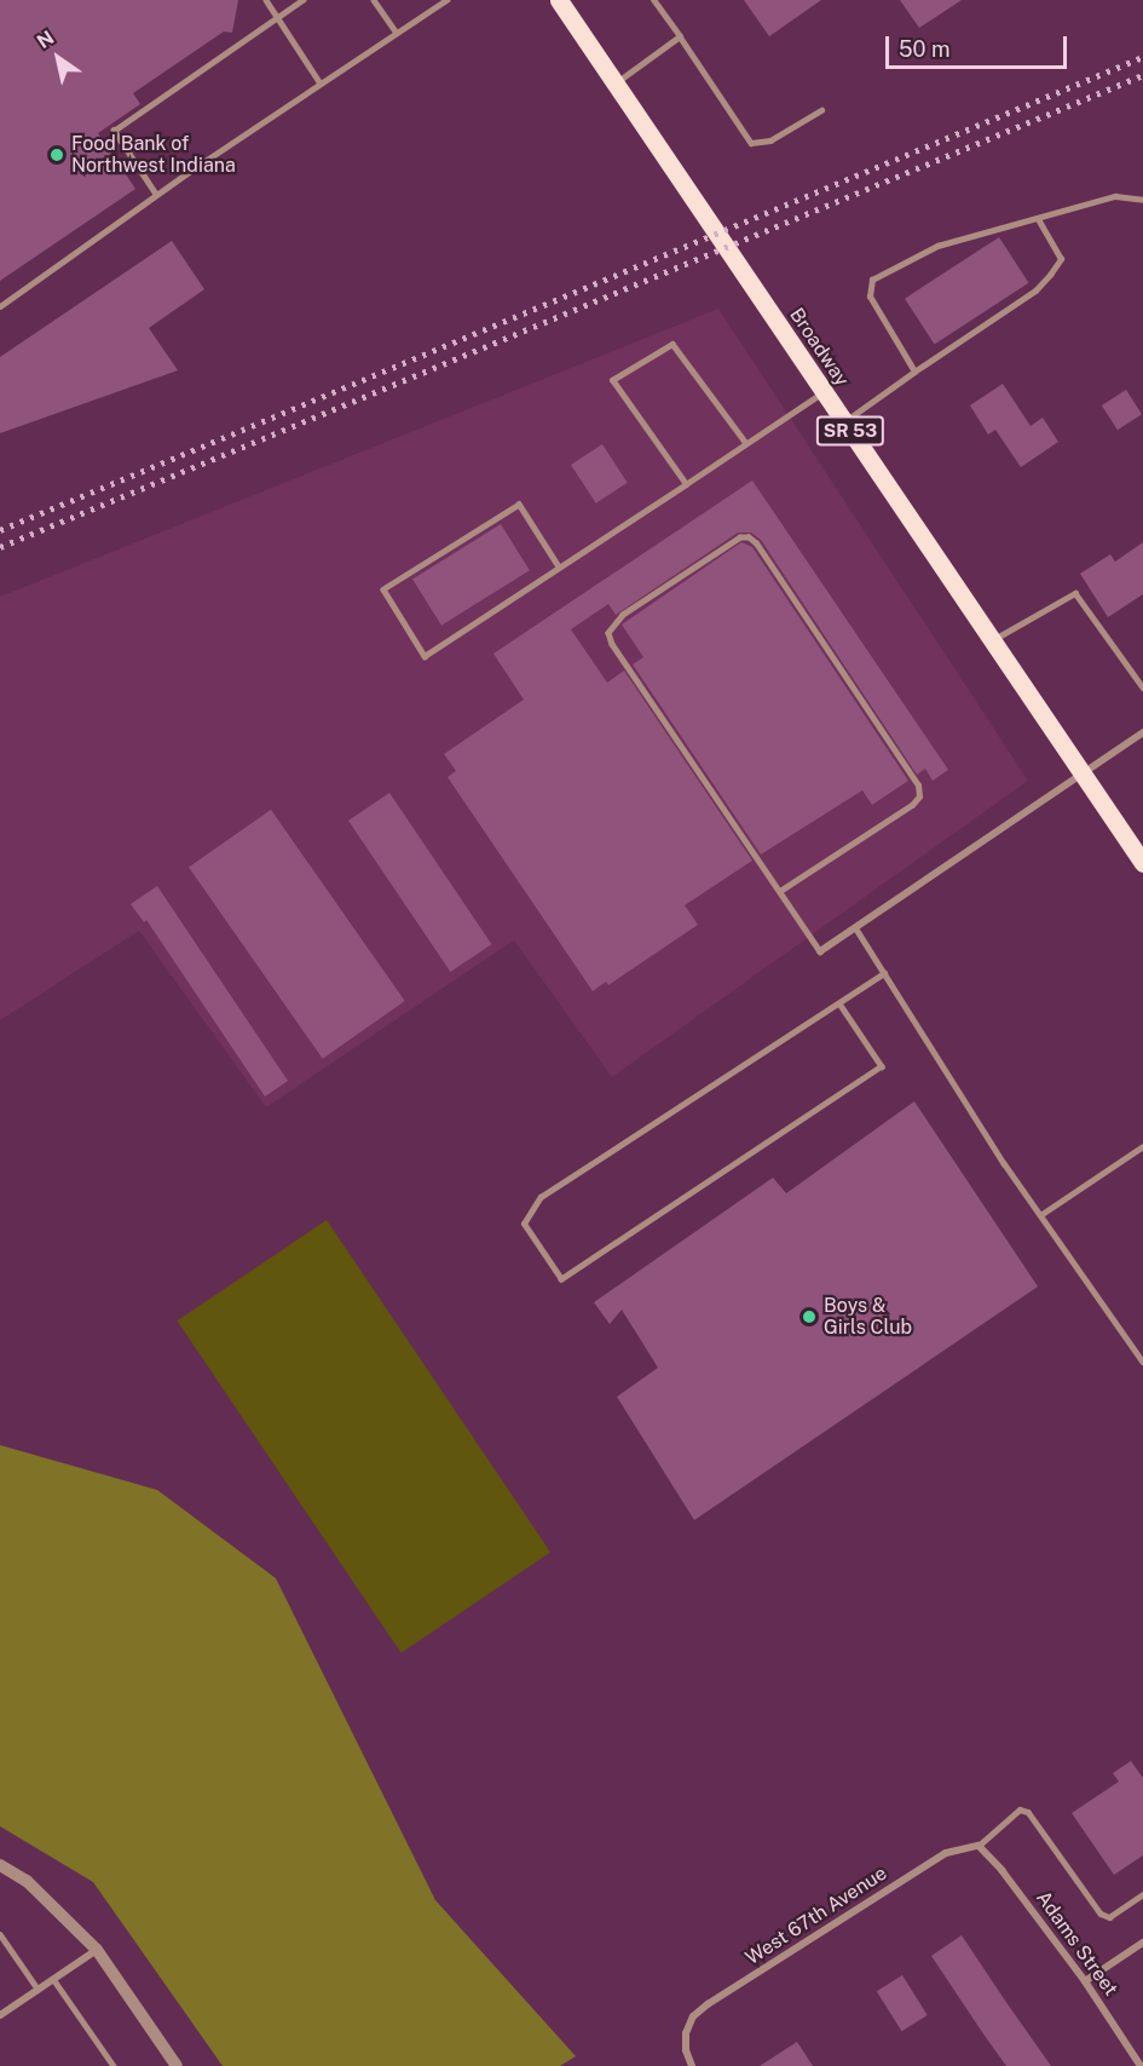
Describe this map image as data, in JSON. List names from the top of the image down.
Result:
{
  "streets": {
    "main road": ["Broadway", "SR 53"],
    "street": ["West 67th Avenue", "Adams Street"]
  },
  "crossings": [
    ["West 67th Avenue", "Adams Street"]
  ],
  "places": ["Food Bank of Northwest Indiana", "Boys & Girls Club"],
  "scale_bar": "50 m",
  "north": "top left"
}
